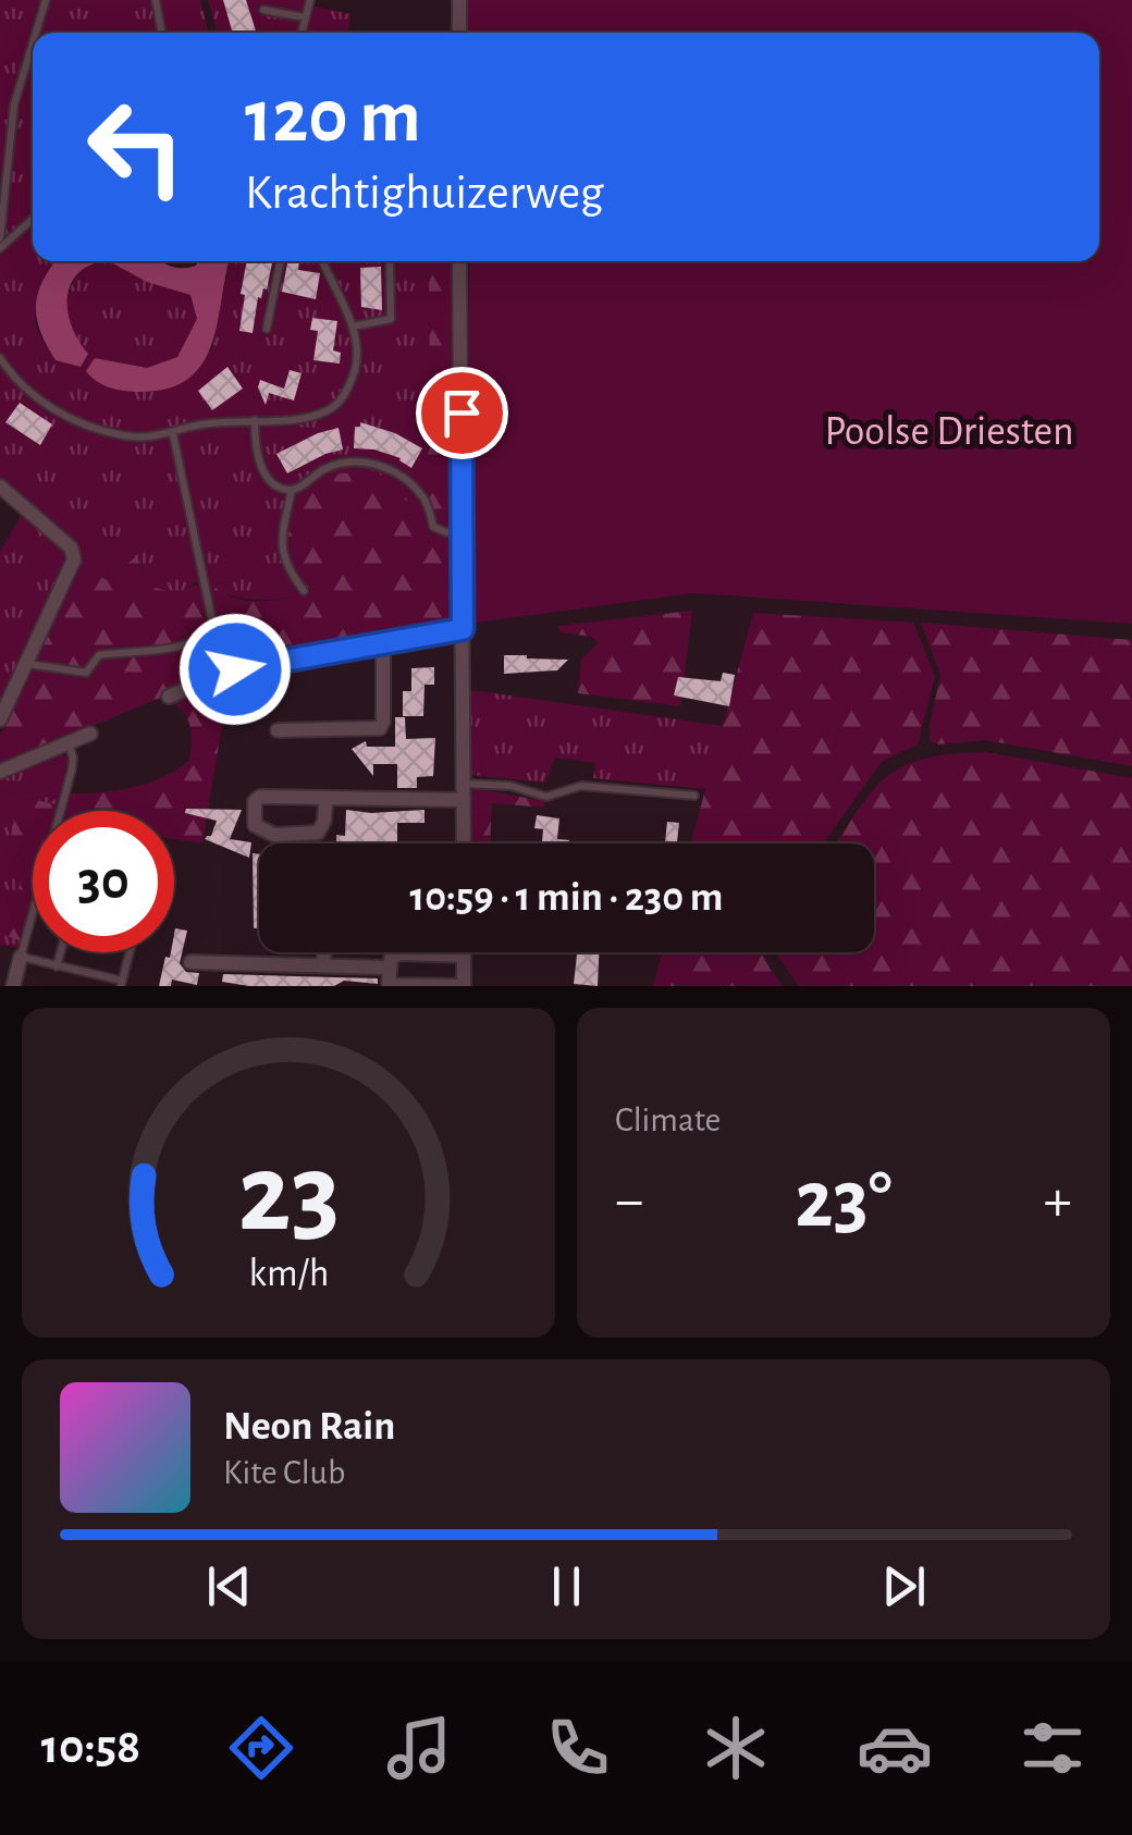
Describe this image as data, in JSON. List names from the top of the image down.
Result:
{
  "parks": ["Poolse Driesten"],
  "page": {
    "turn": ["120 m", "Krachtighuizerweg"],
    "limit": "30",
    "trip": "10:59 · 1 min · 230 m",
    "tile": "Climate",
    "heat": ["−", "23°", "+"],
    "song": ["Neon Rain", "Kite Club"],
    "tabs": "10:58",
    "gauge": ["23", "km/h"]
  }
}
